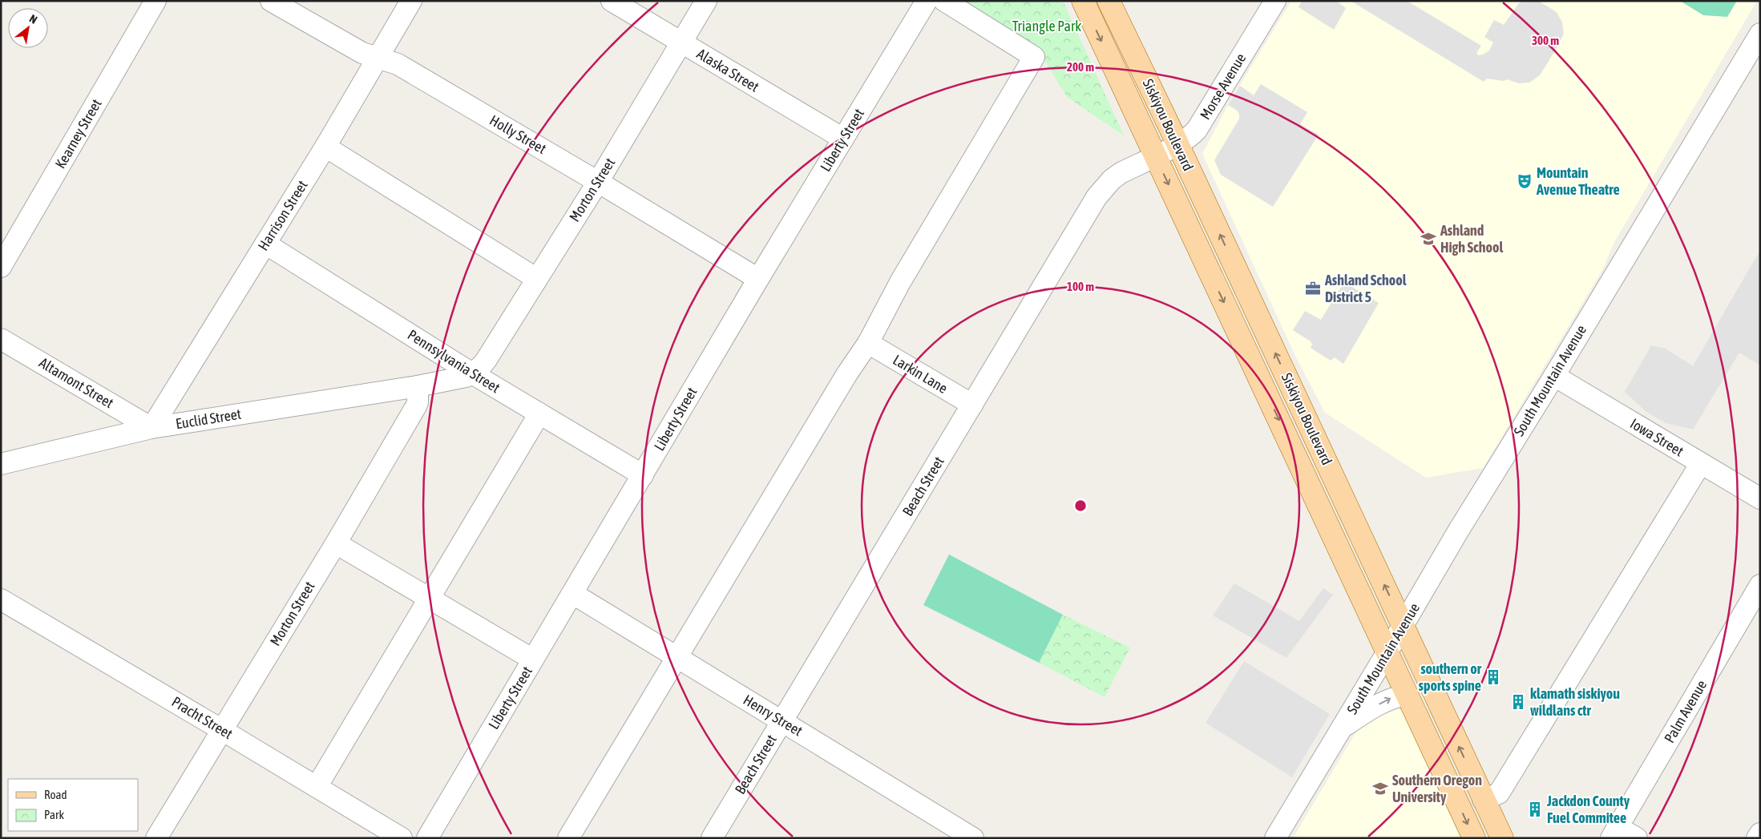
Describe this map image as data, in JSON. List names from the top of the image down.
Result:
{
  "streets": {
    "main road": ["Siskiyou Boulevard"],
    "street": [
      "Alaska Street",
      "Morse Avenue",
      "Kearney Street",
      "Holly Street",
      "Liberty Street",
      "Morton Street",
      "Harrison Street",
      "Pennsylvania Street",
      "Larkin Lane",
      "South Mountain Avenue",
      "Altamont Street",
      "Euclid Street",
      "Iowa Street",
      "Beach Street",
      "Palm Avenue",
      "Henry Street",
      "Pracht Street"
    ]
  },
  "crossings": [
    ["Alaska Street", "Liberty Street"],
    ["Alaska Street", "Morton Street"],
    ["Morse Avenue", "Siskiyou Boulevard"],
    ["Morse Avenue", "Beach Street"],
    ["Siskiyou Boulevard", "South Mountain Avenue"],
    ["Siskiyou Boulevard", "Beach Street"],
    ["Holly Street", "Liberty Street"],
    ["Holly Street", "Morton Street"],
    ["Holly Street", "Harrison Street"],
    ["Liberty Street", "Pennsylvania Street"],
    ["Liberty Street", "Henry Street"],
    ["Morton Street", "Pennsylvania Street"],
    ["Morton Street", "Euclid Street"],
    ["Morton Street", "Pracht Street"],
    ["Harrison Street", "Pennsylvania Street"],
    ["Harrison Street", "Altamont Street"],
    ["Harrison Street", "Euclid Street"],
    ["Pennsylvania Street", "Euclid Street"],
    ["Larkin Lane", "Beach Street"],
    ["South Mountain Avenue", "Iowa Street"],
    ["Altamont Street", "Euclid Street"],
    ["Beach Street", "Henry Street"]
  ],
  "parks": ["Triangle Park"],
  "places": {
    "theatre": ["Mountain Avenue Theatre"],
    "school or university": ["Ashland High School", "Southern Oregon University"],
    "office": ["Ashland School District 5"],
    "building": ["southern or sports spine", "klamath siskiyou wildlans ctr", "Jackdon County Fuel Commitee"]
  },
  "legend": ["Road", "Park"],
  "north": "top right",
  "rings": ["300 m", "200 m", "100 m"]
}
